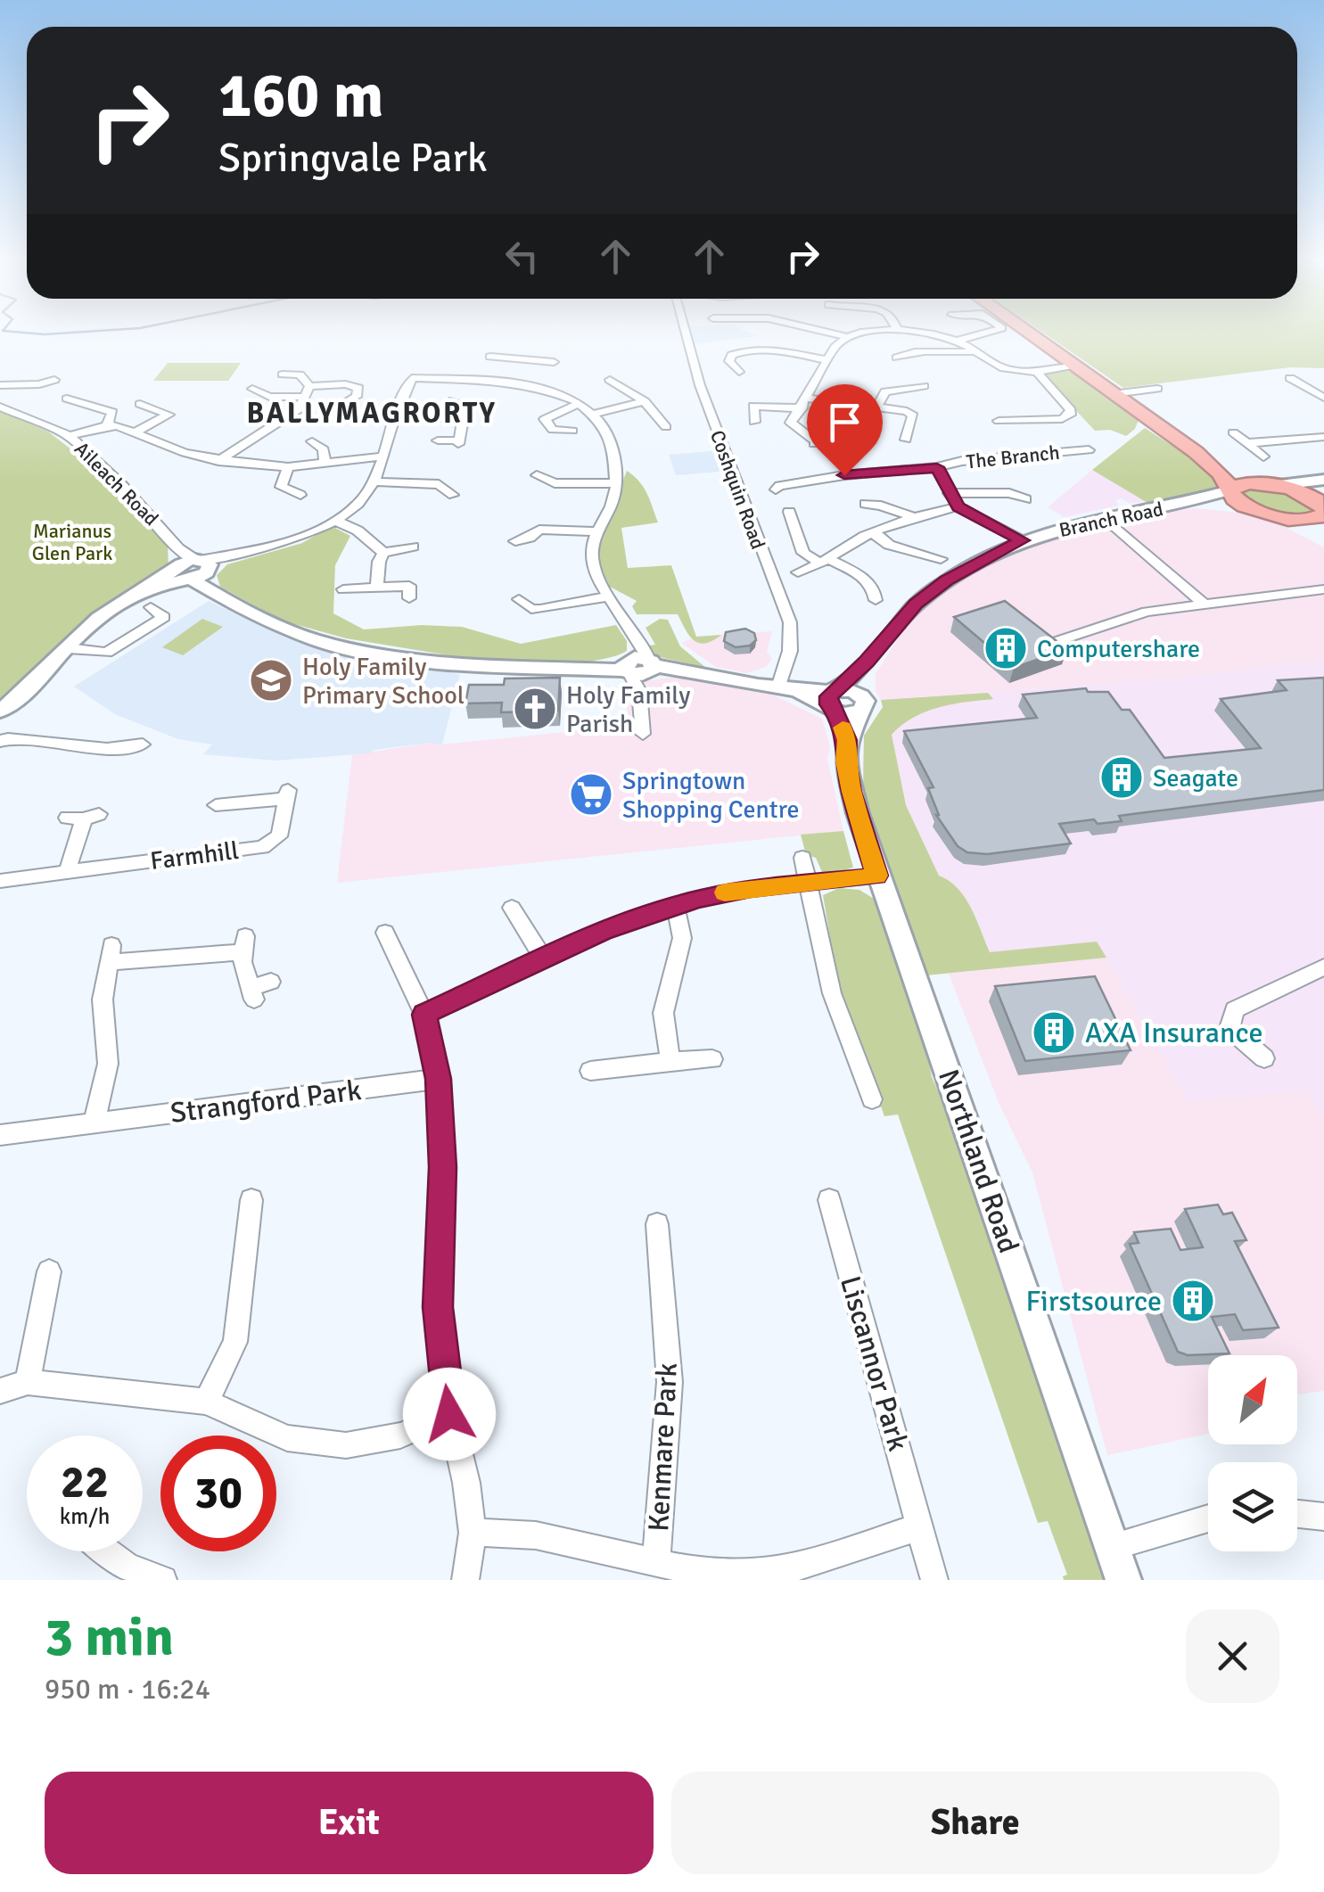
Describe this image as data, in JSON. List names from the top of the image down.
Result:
{
  "streets": {
    "main road": ["Aileach Road", "Branch Road", "Northland Road"],
    "street": [
      "The Branch",
      "Coshquin Road",
      "Farmhill",
      "Strangford Park",
      "Liscannor Park",
      "Kenmare Park"
    ]
  },
  "crossings": [
    ["The Branch", "Branch Road"],
    ["Aileach Road", "Coshquin Road"],
    ["Aileach Road", "Branch Road"],
    ["Aileach Road", "Northland Road"],
    ["Branch Road", "Northland Road"]
  ],
  "districts": ["BALLYMAGRORTY"],
  "parks": ["Marianus Glen Park"],
  "places": {
    "building": [
      "Computershare",
      "Seagate",
      "AXA Insurance",
      "Firstsource"
    ],
    "school or university": ["Holy Family Primary School"],
    "church": ["Holy Family Parish"],
    "supermarket": ["Springtown Shopping Centre"]
  },
  "north": "top right",
  "page": {
    "turn": ["160 m", "Springvale Park"],
    "speed": "22 km/h",
    "limit": "30",
    "heading": ["3 min", "950 m · 16:24"],
    "buttons": ["Exit", "Share"]
  }
}
